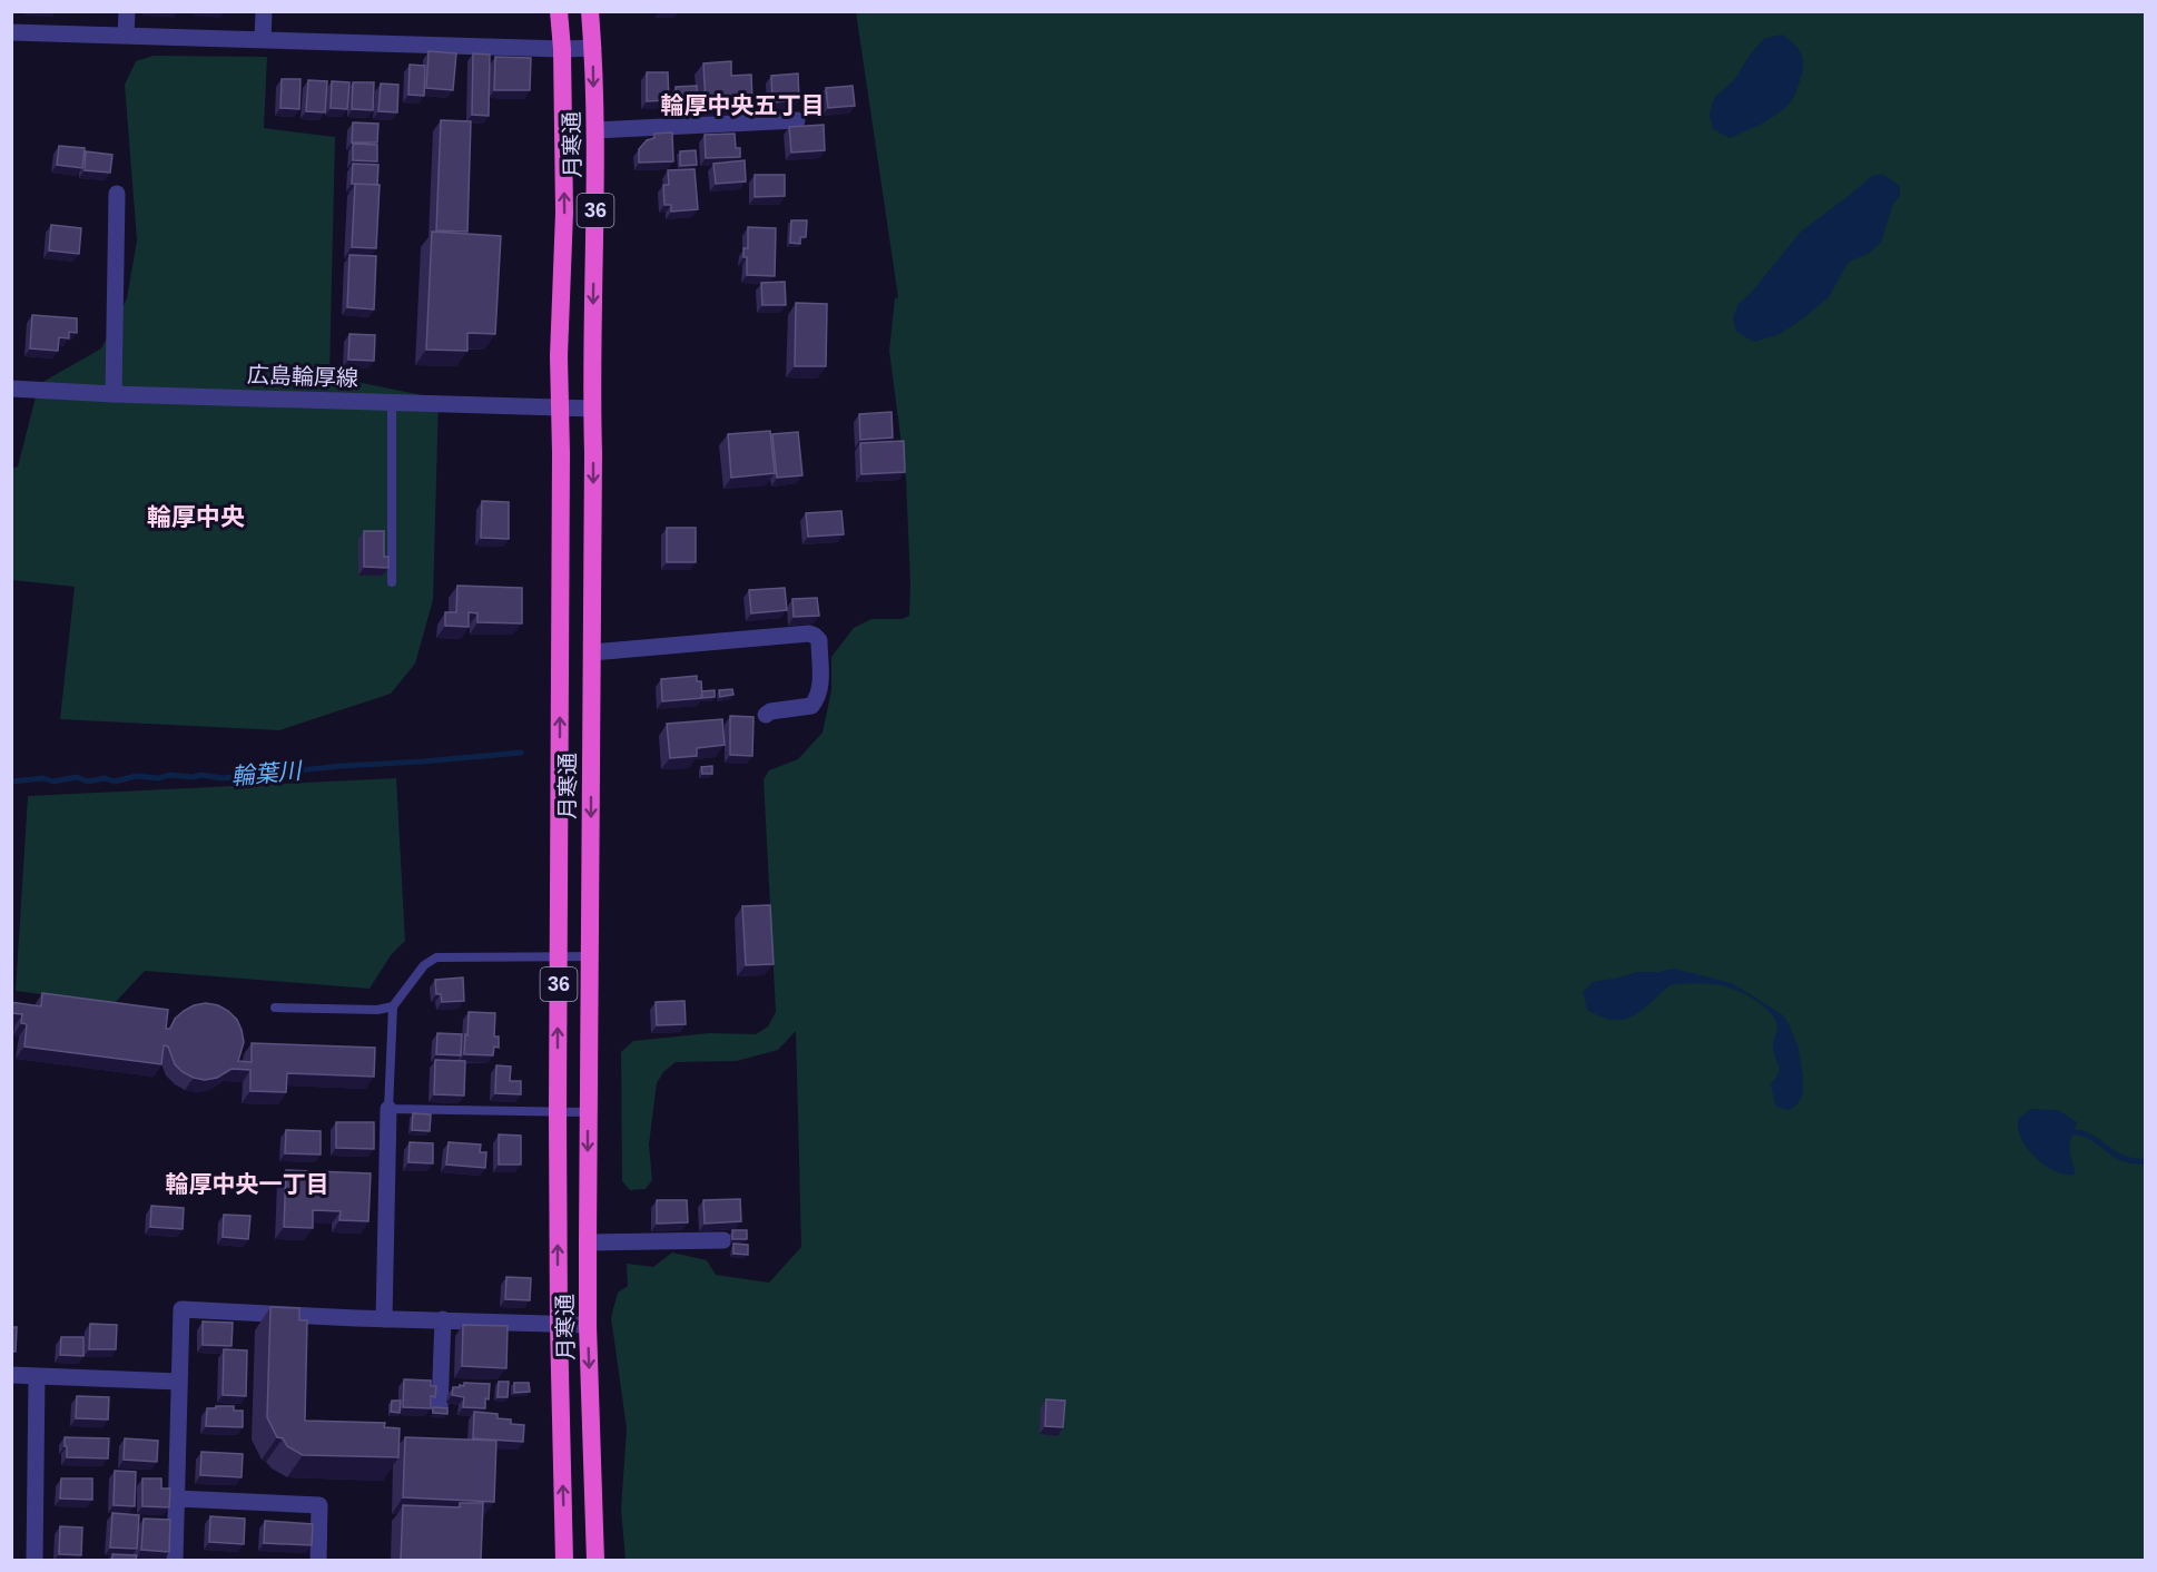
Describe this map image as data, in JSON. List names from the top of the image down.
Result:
{
  "streets": {
    "highway": ["月寒通", "36"],
    "street": ["広島輪厚線"]
  },
  "crossings": [
    ["月寒通", "広島輪厚線"]
  ],
  "districts": ["輪厚中央五丁目", "輪厚中央", "輪厚中央一丁目"],
  "water": ["輪葉川"]
}
